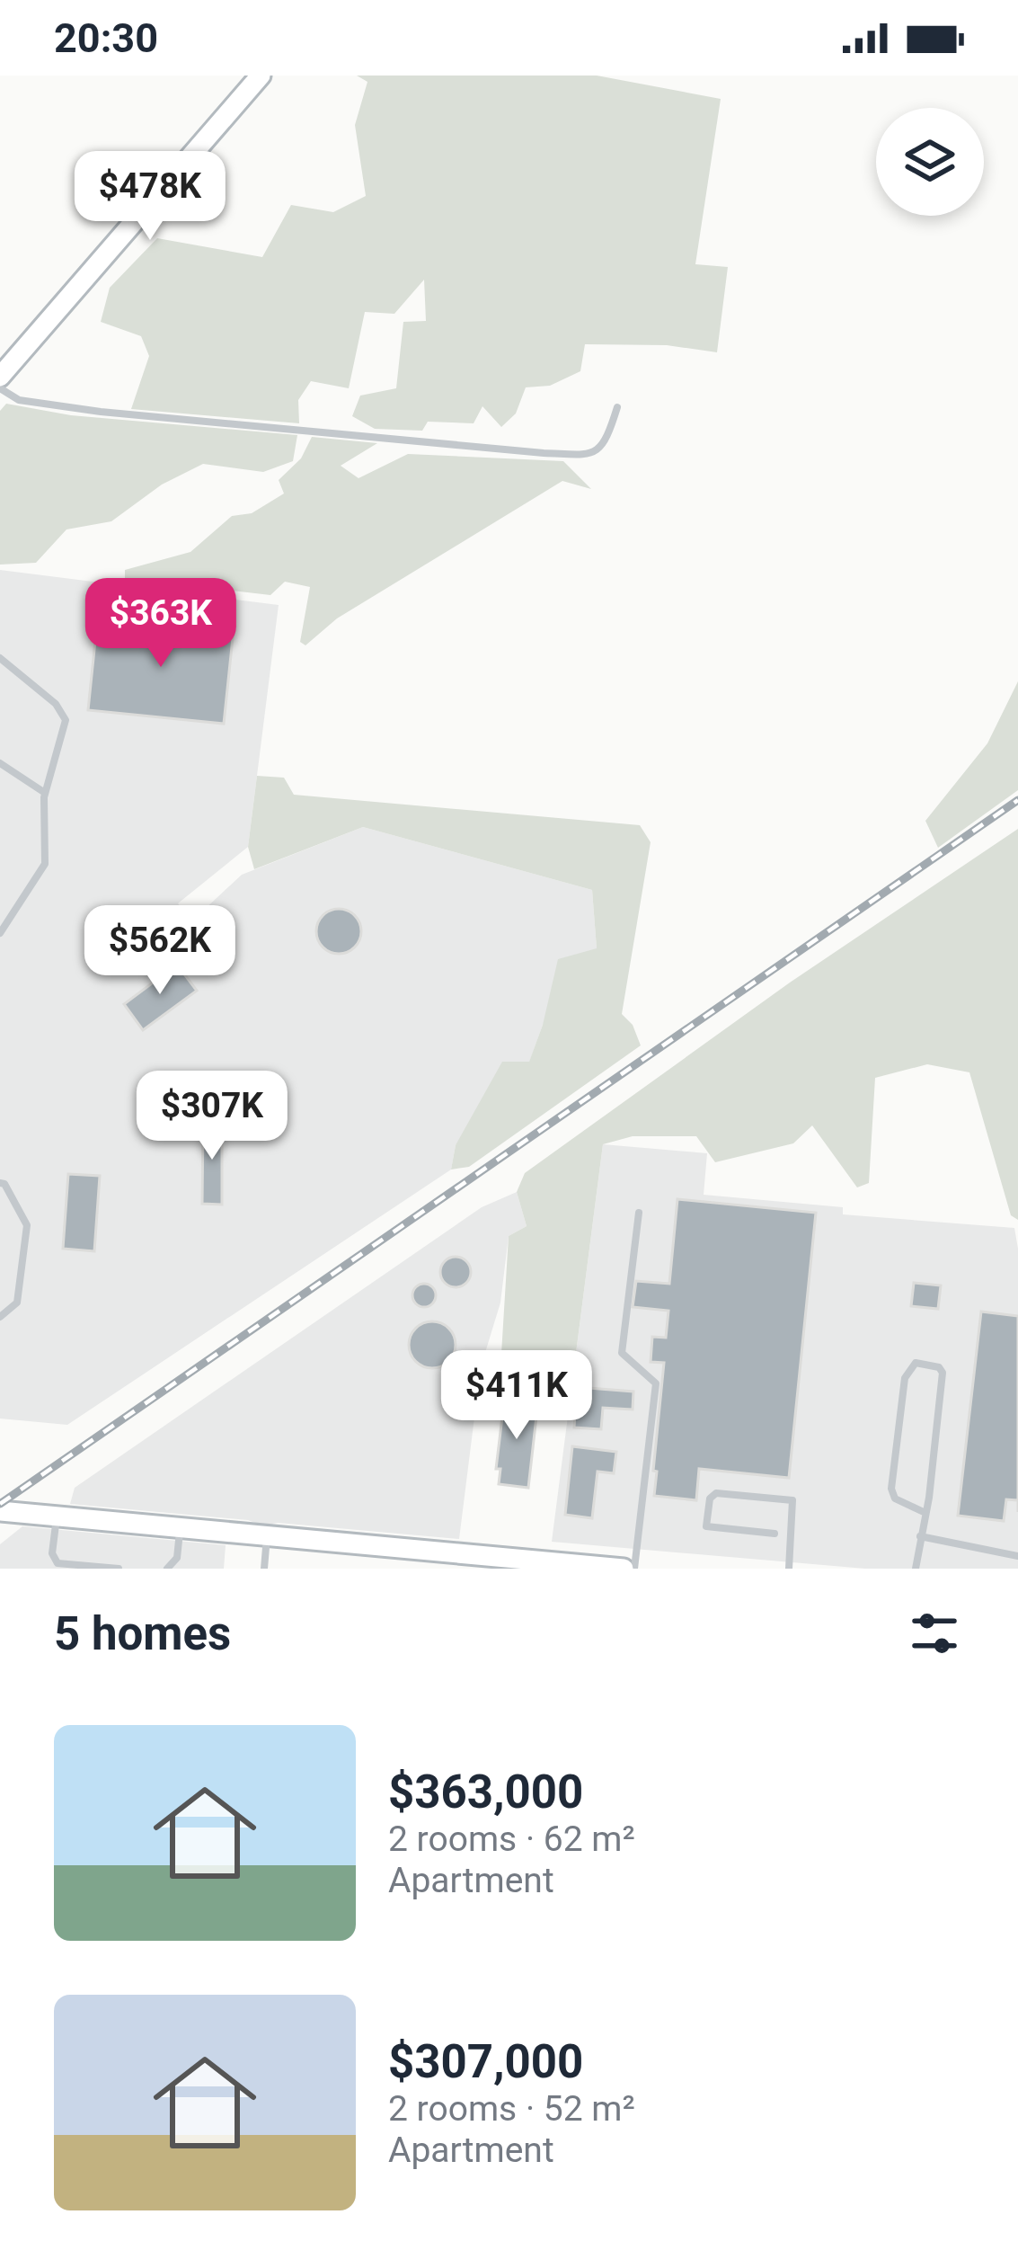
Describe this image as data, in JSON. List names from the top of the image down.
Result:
{
  "page": {
    "status": "20:30",
    "price": [
      "$478K",
      "$363K",
      "$562K",
      "$307K",
      "$411K"
    ],
    "heading": "5 homes",
    "list": [
      {
        "name": "$363,000",
        "note": "2 rooms · 62 m² · Apartment"
      },
      {
        "name": "$307,000",
        "note": "2 rooms · 52 m² · Apartment"
      }
    ]
  }
}
